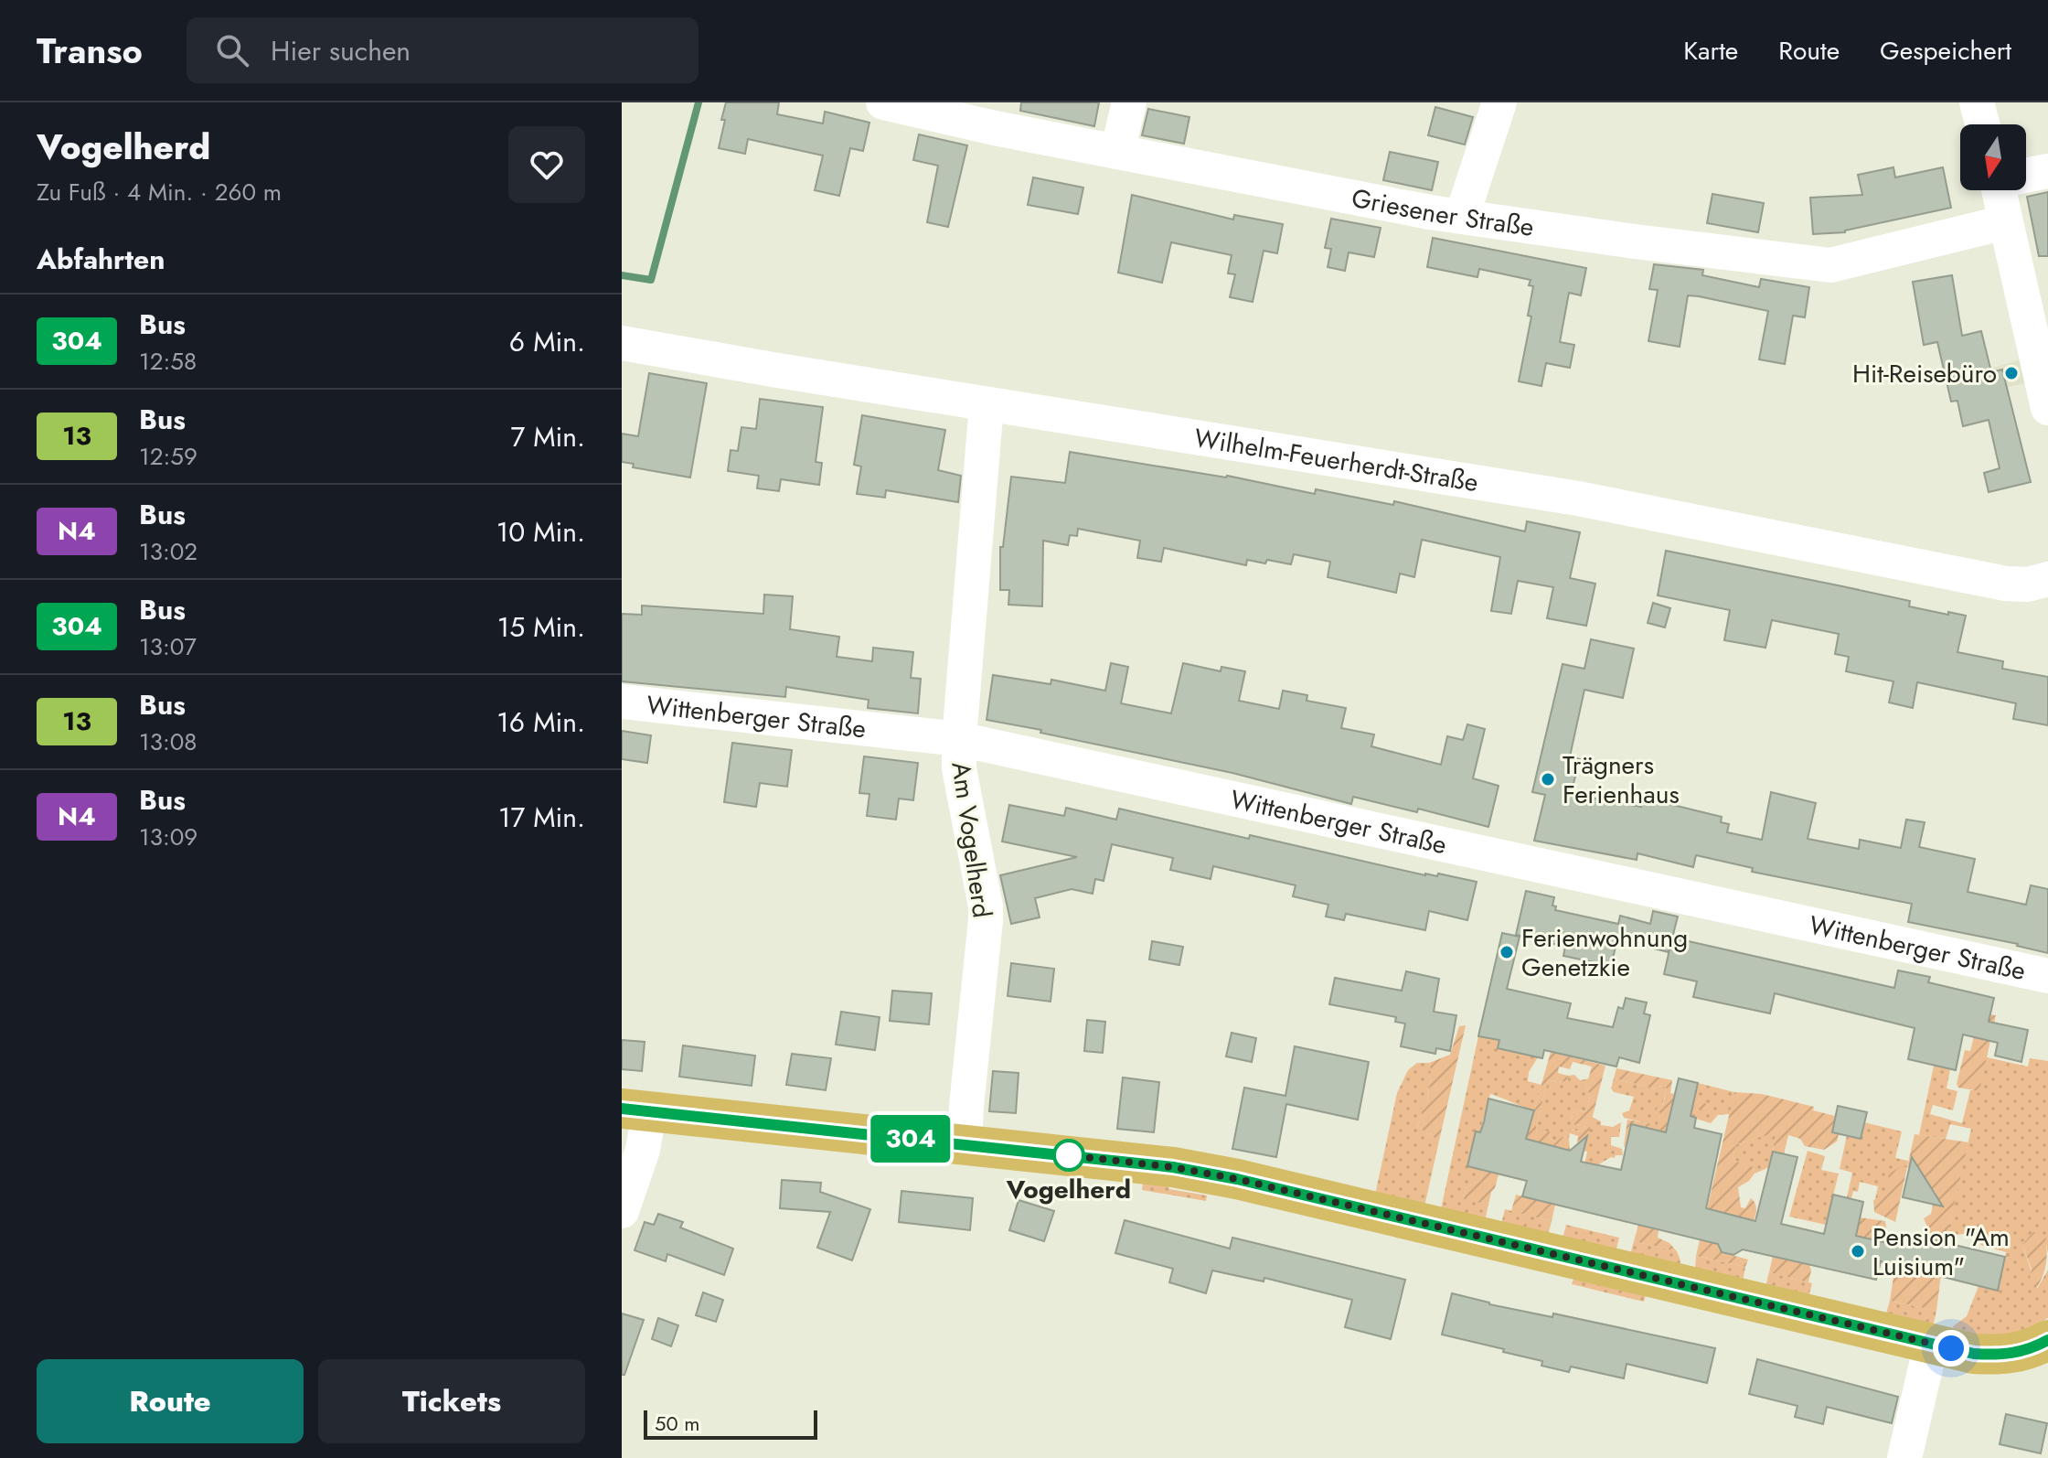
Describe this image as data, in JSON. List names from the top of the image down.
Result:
{
  "streets": {
    "street": [
      "Griesener Straße",
      "Wilhelm-Feuerherdt-Straße",
      "Wittenberger Straße",
      "Am Vogelherd"
    ]
  },
  "crossings": [
    ["Wilhelm-Feuerherdt-Straße", "Am Vogelherd"],
    ["Wittenberger Straße", "Am Vogelherd"]
  ],
  "places": [
    "Hit-Reisebüro",
    "Trägners Ferienhaus",
    "Ferienwohnung Genetzkie",
    "Vogelherd",
    "Pension \"Am Luisium\""
  ],
  "lines": ["bus line 304"],
  "scale_bar": "50 m",
  "north": "bottom",
  "page": {
    "header": "Transo",
    "search": "Hier suchen",
    "nav": ["Karte", "Route", "Gespeichert"],
    "heading": [
      ["Vogelherd", "Zu Fuß · 4 Min. · 260 m"],
      "Abfahrten"
    ],
    "on_map": "304",
    "list": [
      {
        "mark": "304",
        "name": "Bus",
        "note": "12:58",
        "value": "6 Min."
      },
      {
        "mark": "13",
        "name": "Bus",
        "note": "12:59",
        "value": "7 Min."
      },
      {
        "mark": "N4",
        "name": "Bus",
        "note": "13:02",
        "value": "10 Min."
      },
      {
        "mark": "304",
        "name": "Bus",
        "note": "13:07",
        "value": "15 Min."
      },
      {
        "mark": "13",
        "name": "Bus",
        "note": "13:08",
        "value": "16 Min."
      },
      {
        "mark": "N4",
        "name": "Bus",
        "note": "13:09",
        "value": "17 Min."
      }
    ],
    "buttons": ["Route", "Tickets"],
    "scale": "50 m"
  }
}
